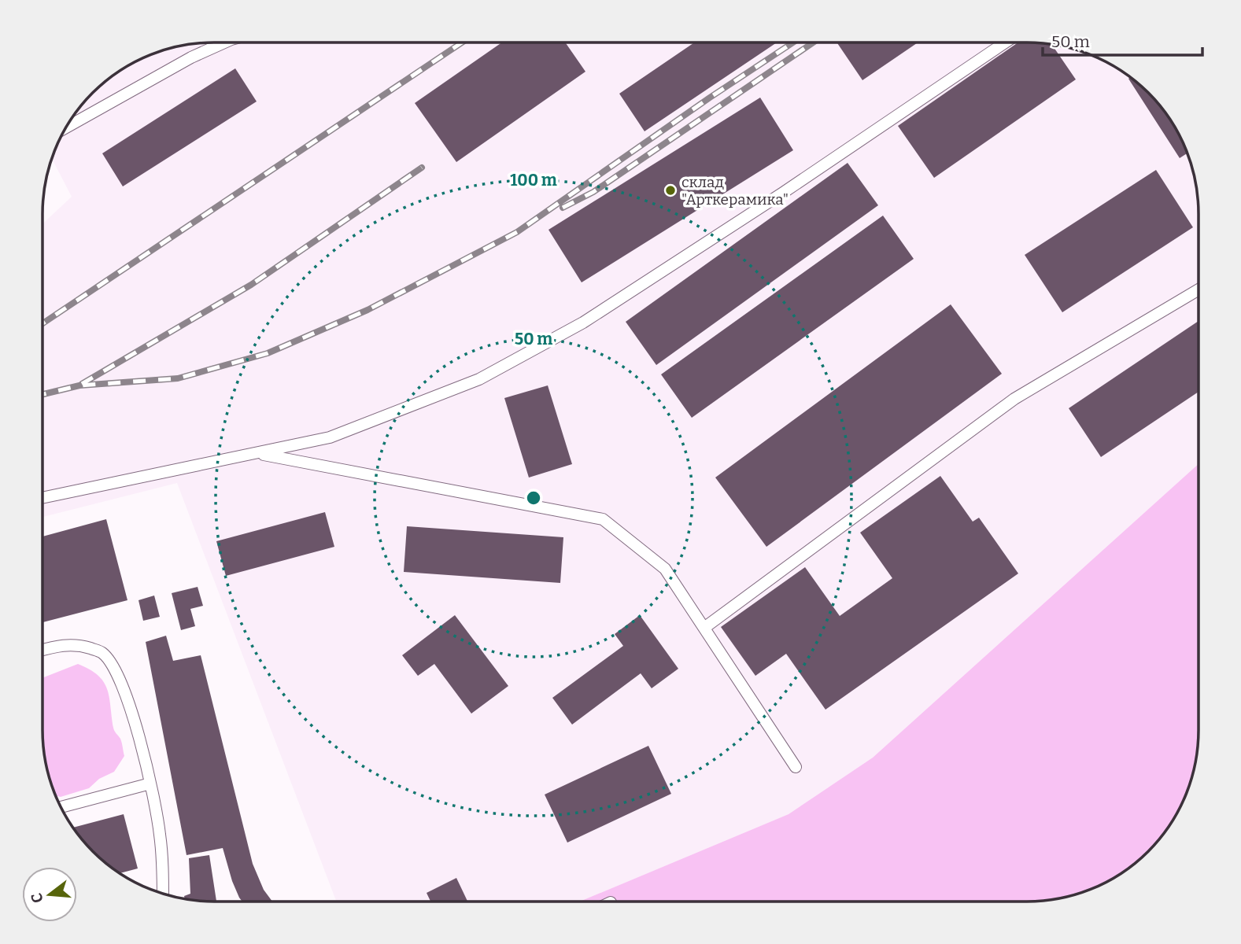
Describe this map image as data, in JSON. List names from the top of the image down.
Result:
{
  "places": ["склад \"Арткерамика\""],
  "scale_bar": "50 m",
  "north": "left",
  "rings": ["100 m", "50 m"]
}
